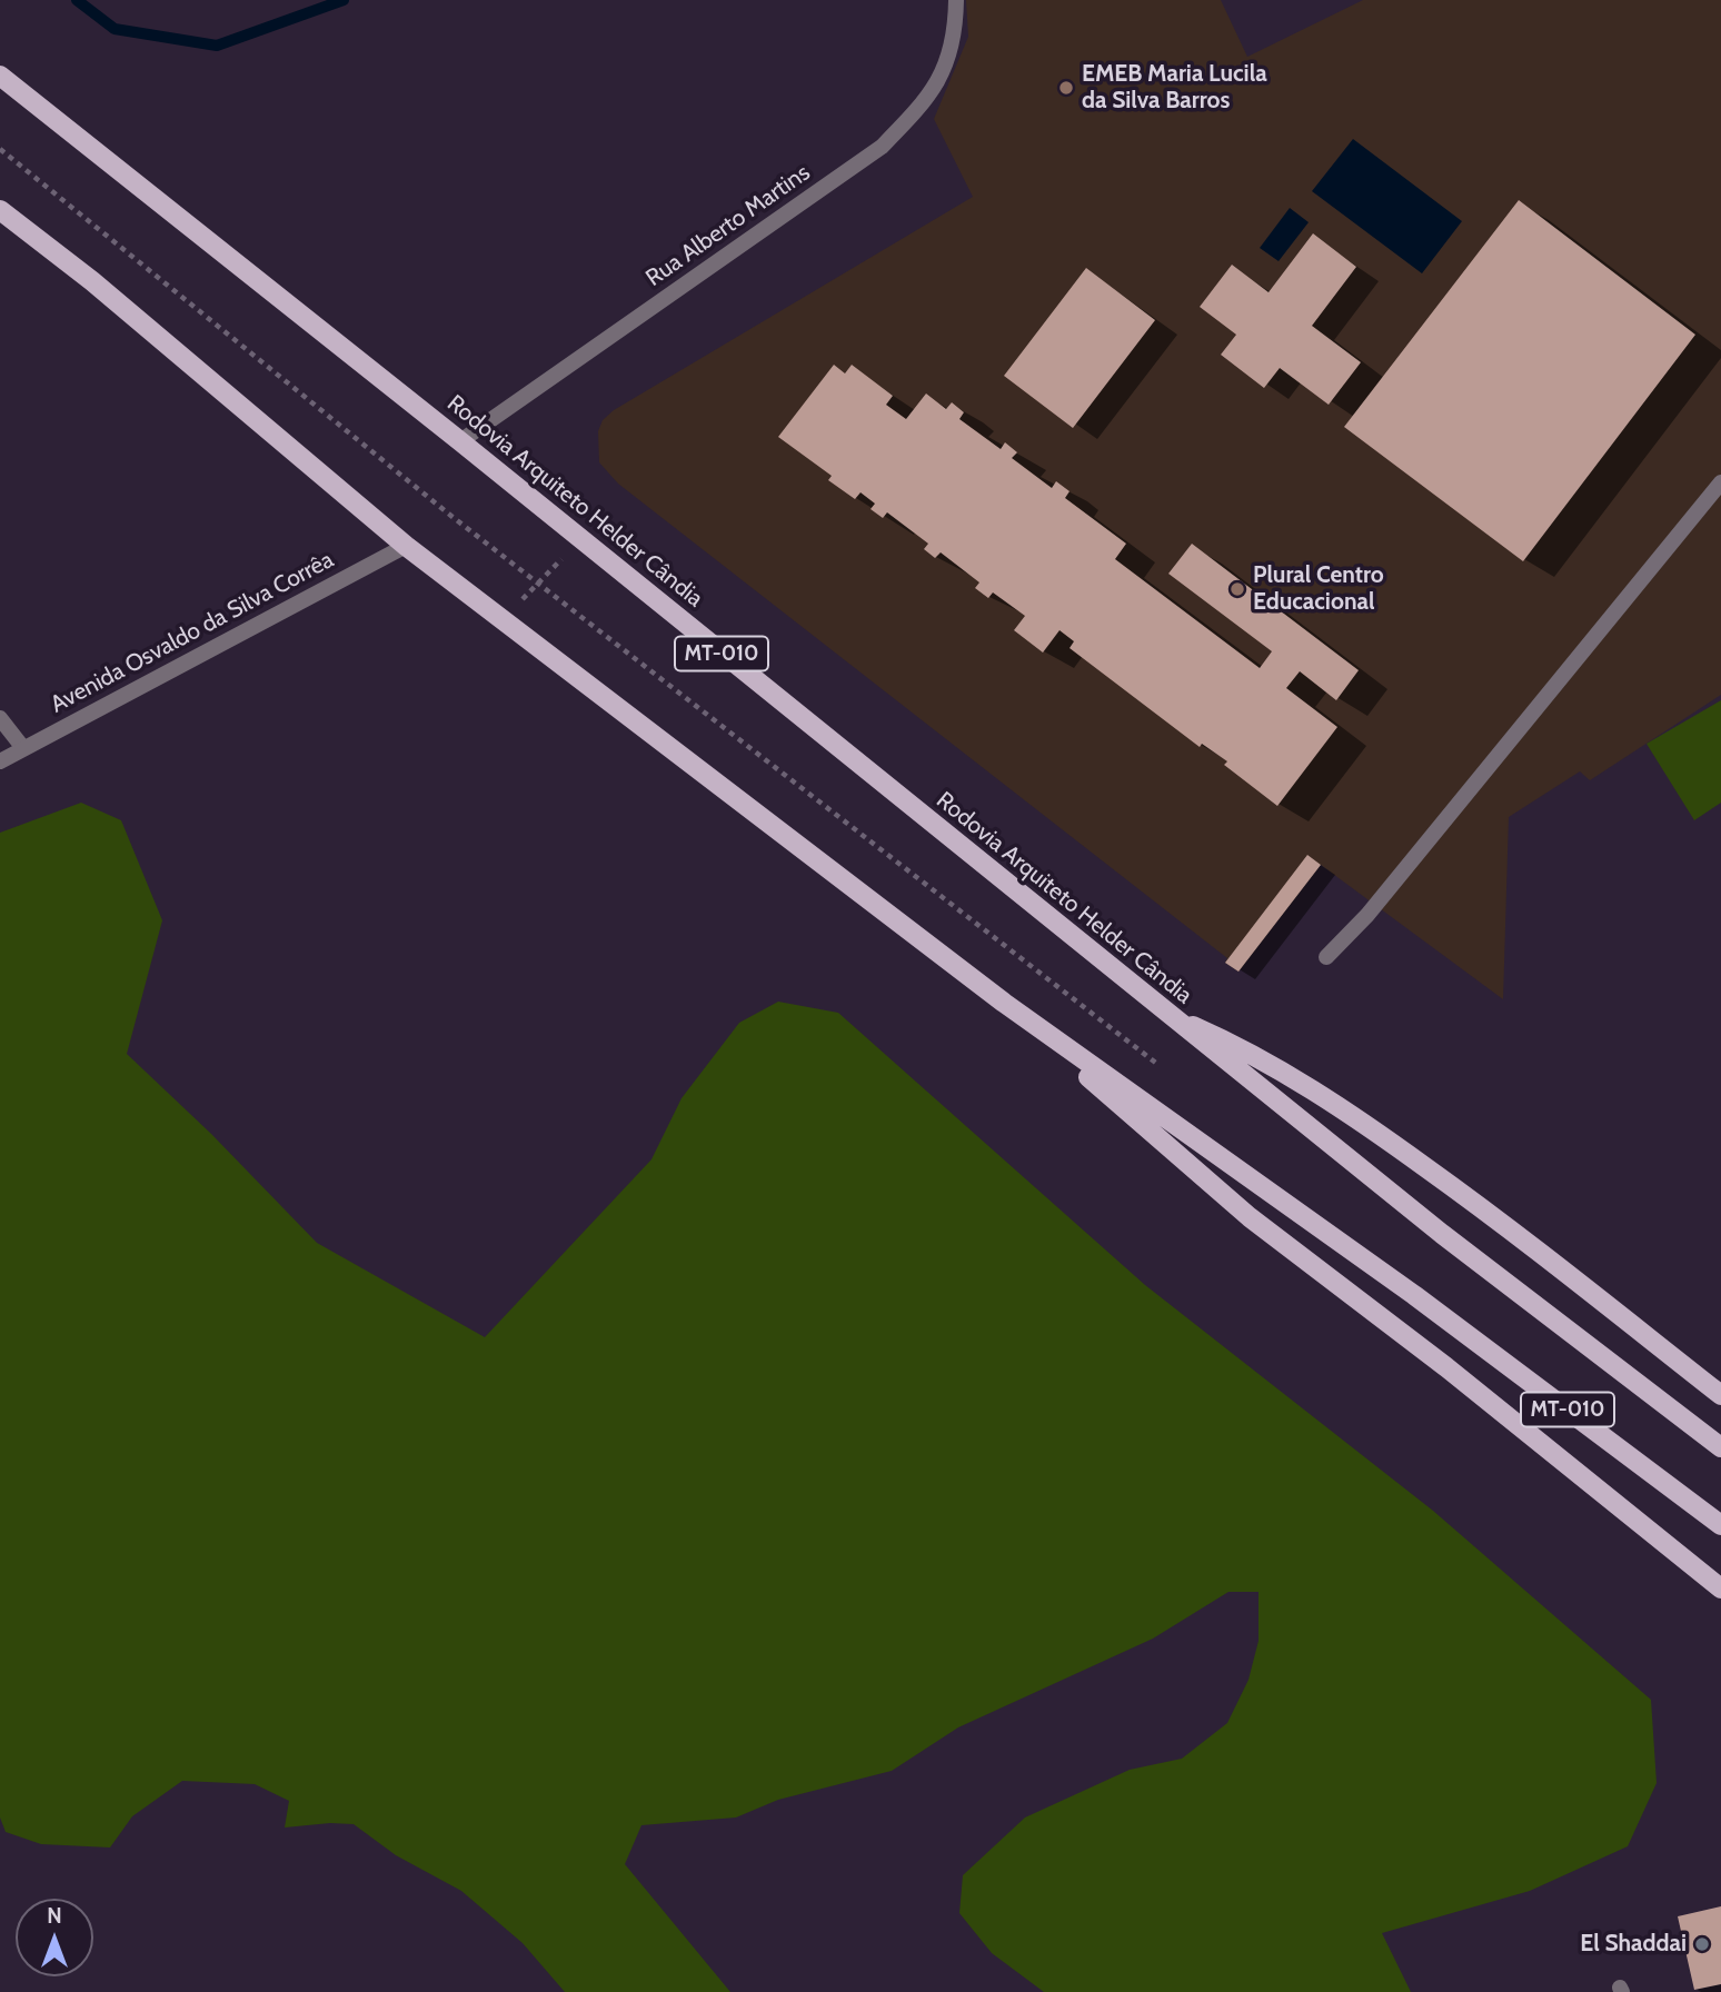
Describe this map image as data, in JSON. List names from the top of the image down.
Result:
{
  "streets": {
    "main road": ["Rodovia Arquiteto Helder Cândia", "MT-010"],
    "street": ["Rua Alberto Martins", "Avenida Osvaldo da Silva Corrêa"]
  },
  "crossings": [
    ["Rua Alberto Martins", "Rodovia Arquiteto Helder Cândia"],
    ["Avenida Osvaldo da Silva Corrêa", "MT-010"]
  ],
  "places": ["EMEB Maria Lucila da Silva Barros", "Plural Centro Educacional", "El Shaddai"],
  "north": "top"
}
